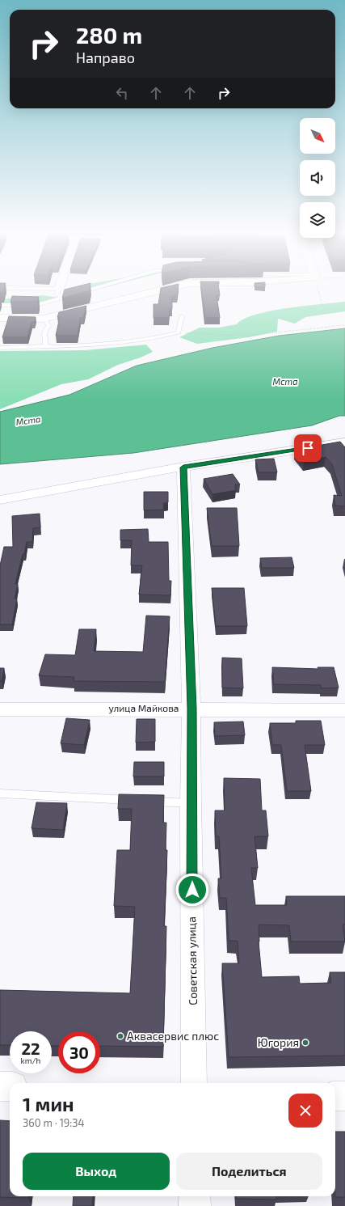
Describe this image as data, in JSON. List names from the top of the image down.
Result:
{
  "streets": {
    "street": ["улица Майкова", "Советская улица"]
  },
  "crossings": [
    ["улица Майкова", "Советская улица"]
  ],
  "water": ["Мста"],
  "places": ["Аквасервис плюс", "Югория"],
  "north": "bottom right",
  "page": {
    "turn": ["280 m", "Направо"],
    "speed": "22 km/h",
    "limit": "30",
    "heading": ["1 мин", "360 m · 19:34"],
    "buttons": ["Выход", "Поделиться"]
  }
}
